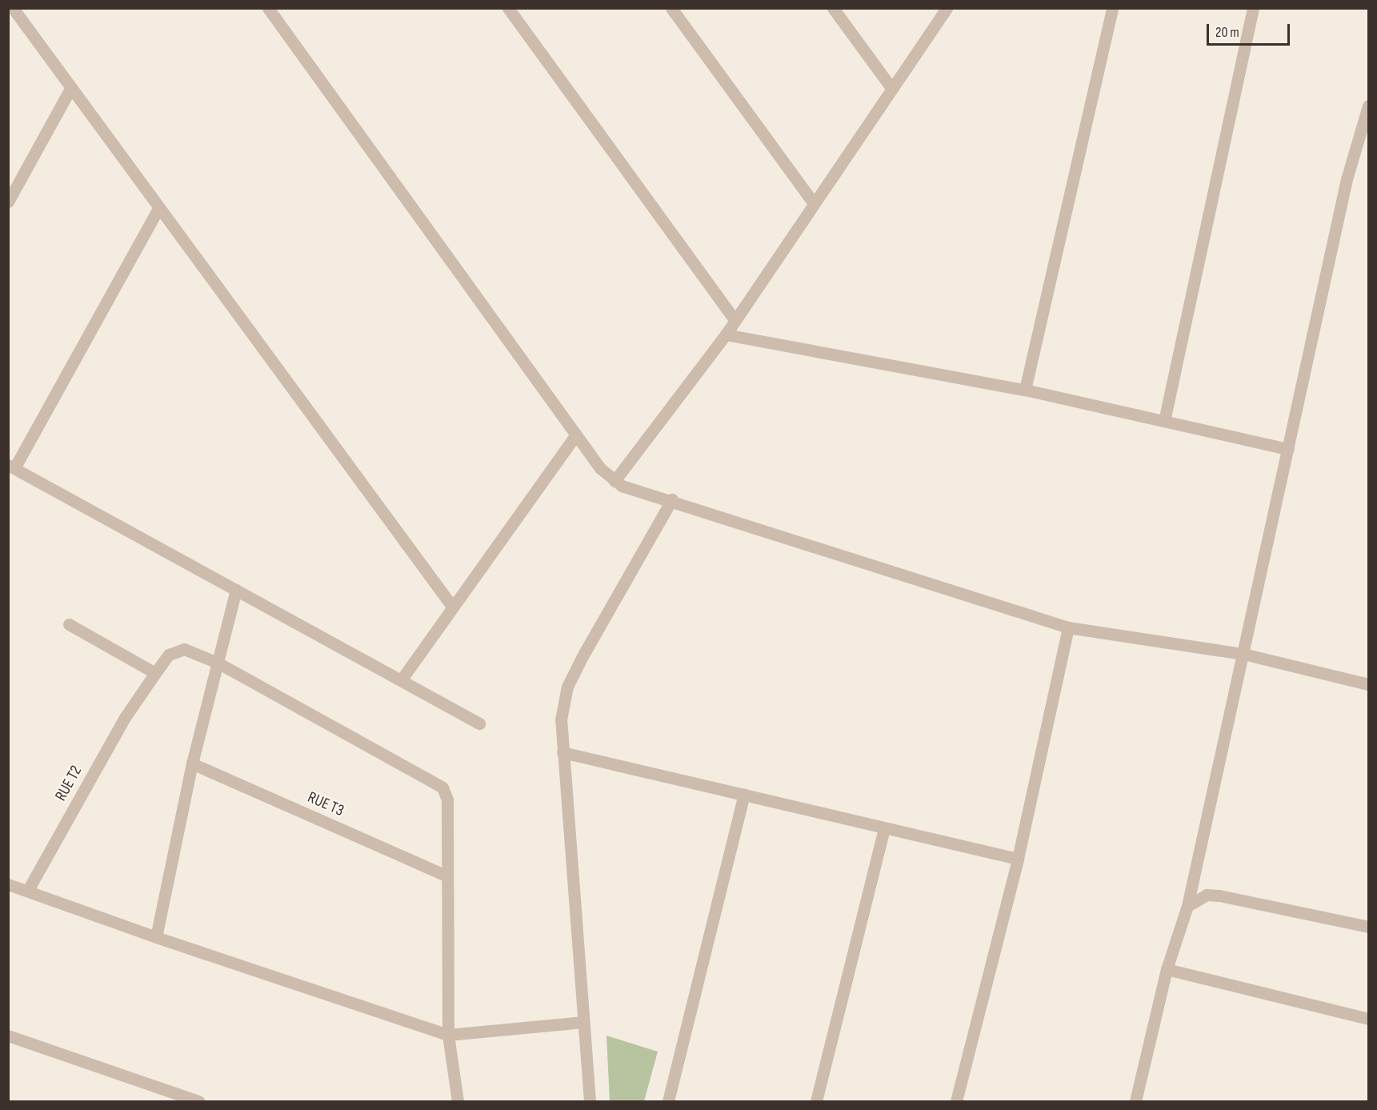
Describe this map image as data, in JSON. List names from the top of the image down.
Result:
{
  "streets": {
    "street": ["RUE T2", "RUE T3"]
  },
  "scale_bar": "20 m"
}
